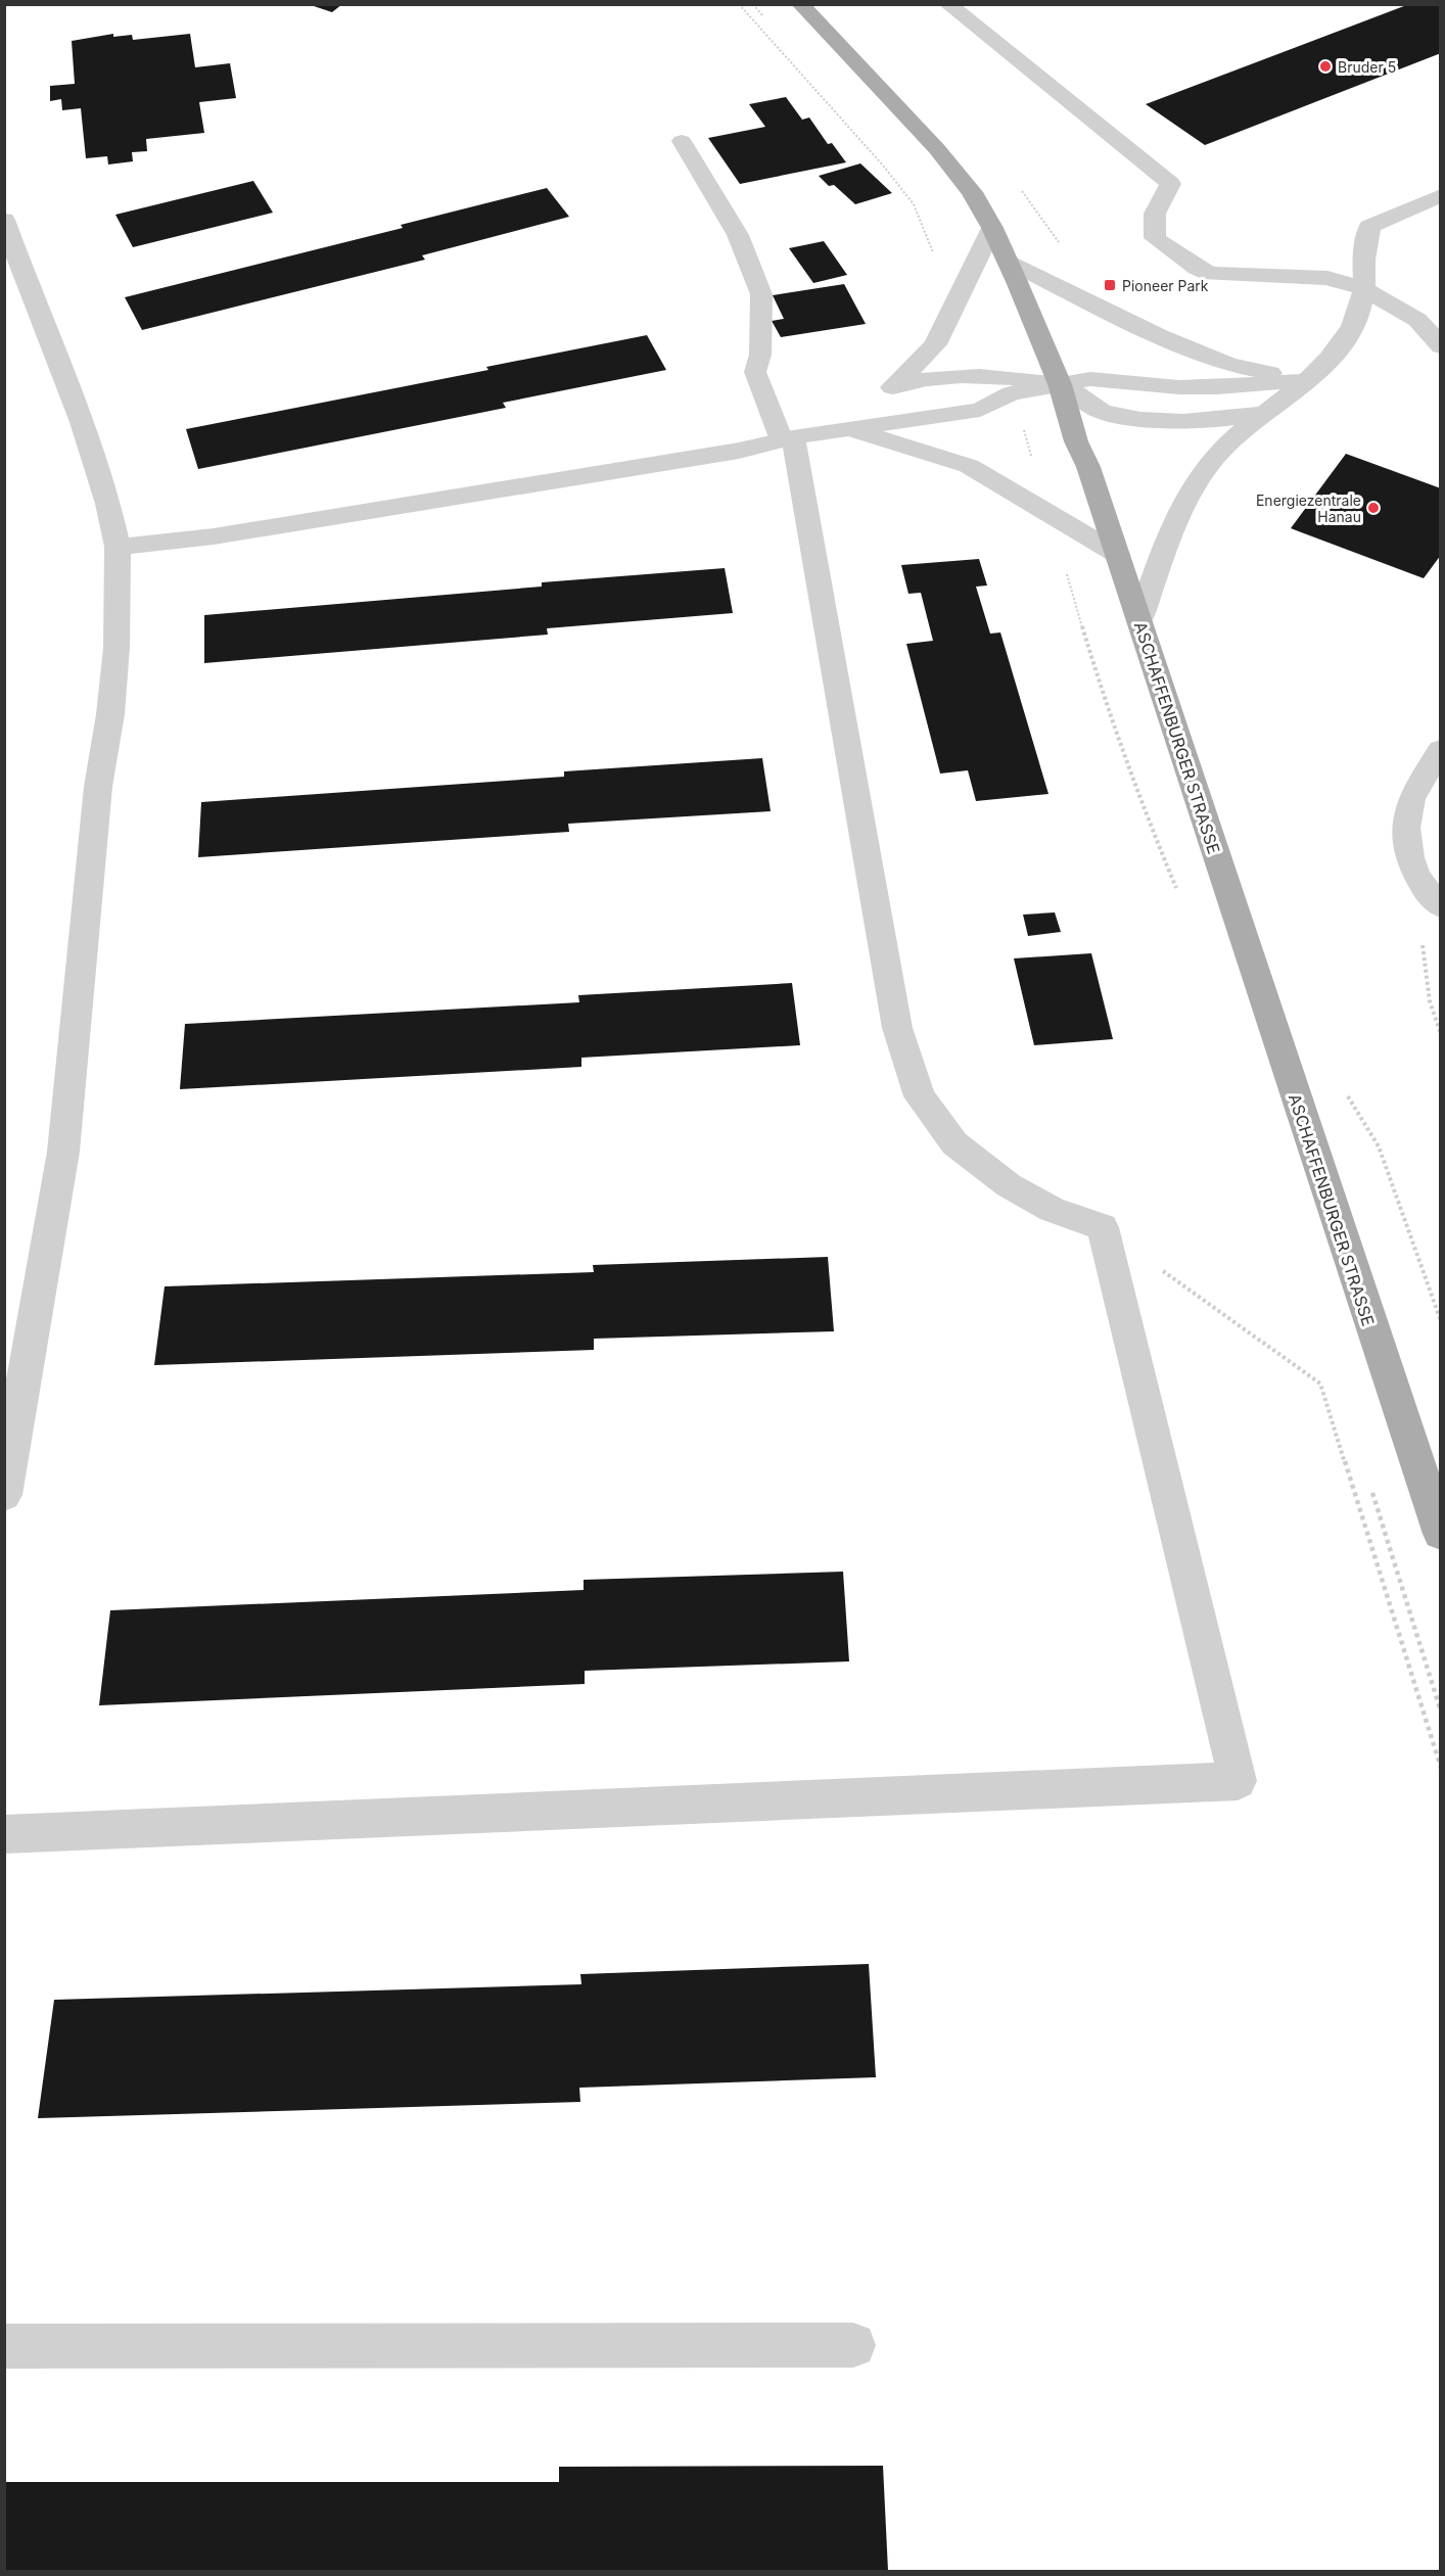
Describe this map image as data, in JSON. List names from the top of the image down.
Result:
{
  "streets": {
    "main road": ["ASCHAFFENBURGER STRASSE"]
  },
  "places": {
    "other": ["Bruder 5", "Energiezentrale Hanau"],
    "transit": ["Pioneer Park"]
  }
}
